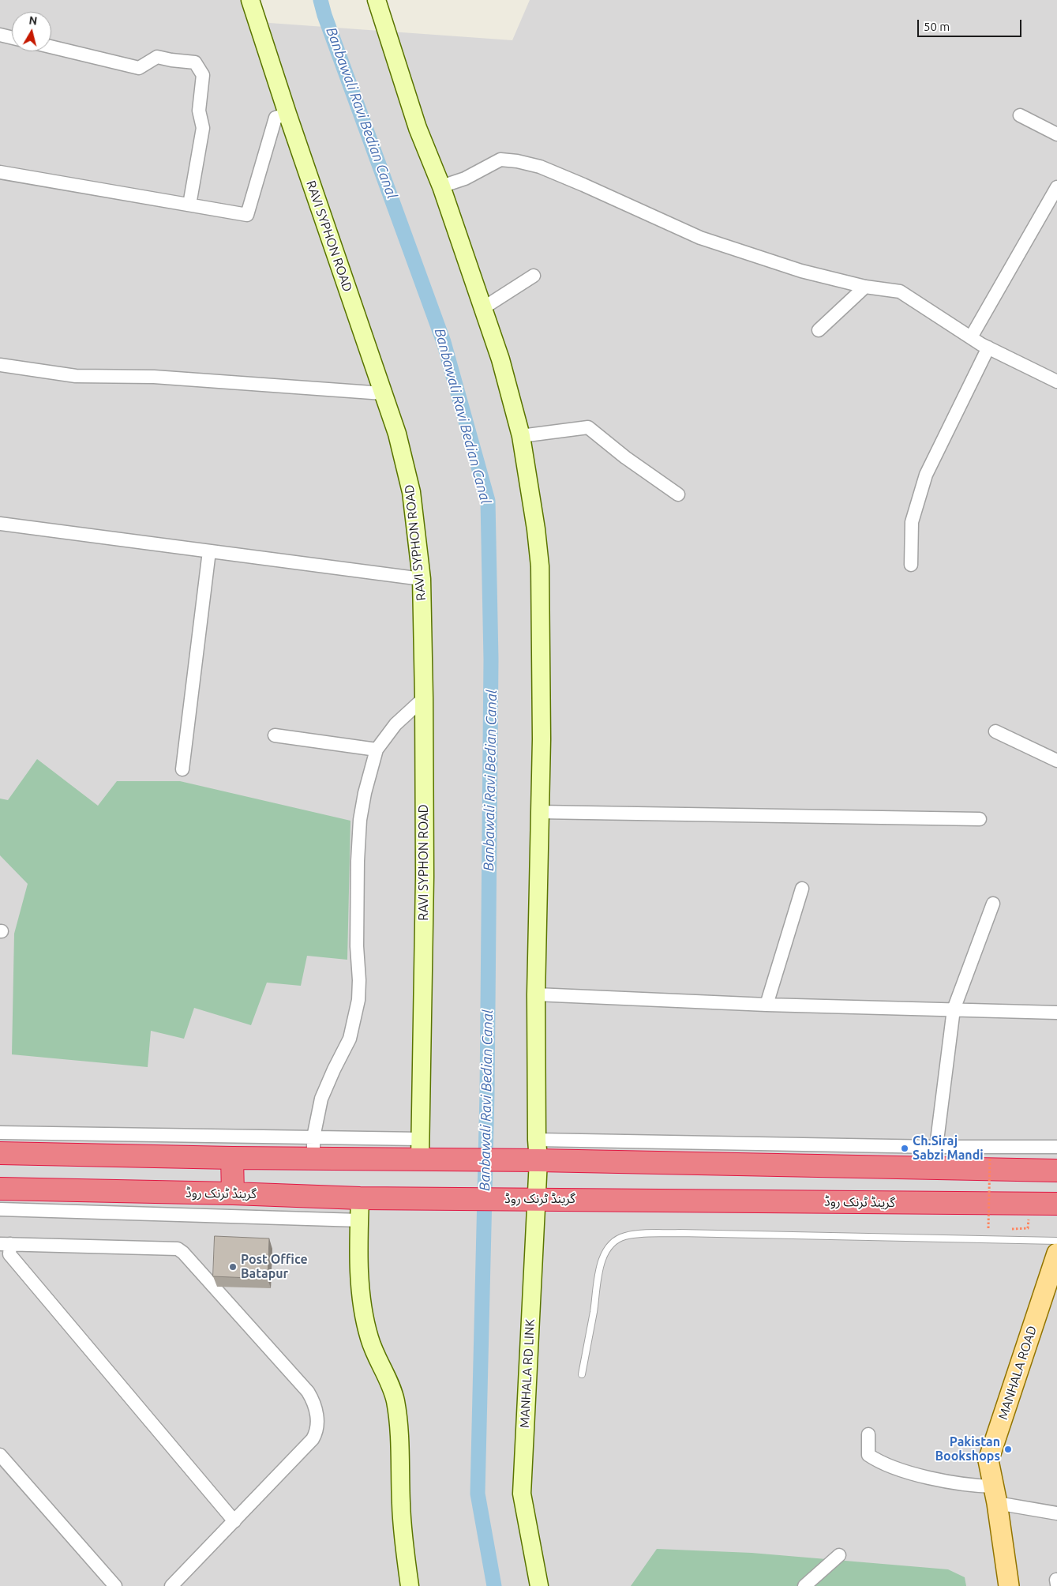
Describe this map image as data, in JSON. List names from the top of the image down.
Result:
{
  "streets": {
    "highway": ["گرینڈ ٹرنک روڈ"],
    "main road": ["MANHALA ROAD"],
    "street": ["RAVI SYPHON ROAD", "MANHALA RD LINK"]
  },
  "crossings": [
    ["گرینڈ ٹرنک روڈ", "MANHALA RD LINK"]
  ],
  "water": ["Banbawali Ravi Bedian Canal"],
  "places": ["Ch.Siraj Sabzi Mandi", "Post Office Batapur", "Pakistan Bookshops"],
  "scale_bar": "50 m",
  "north": "top"
}
